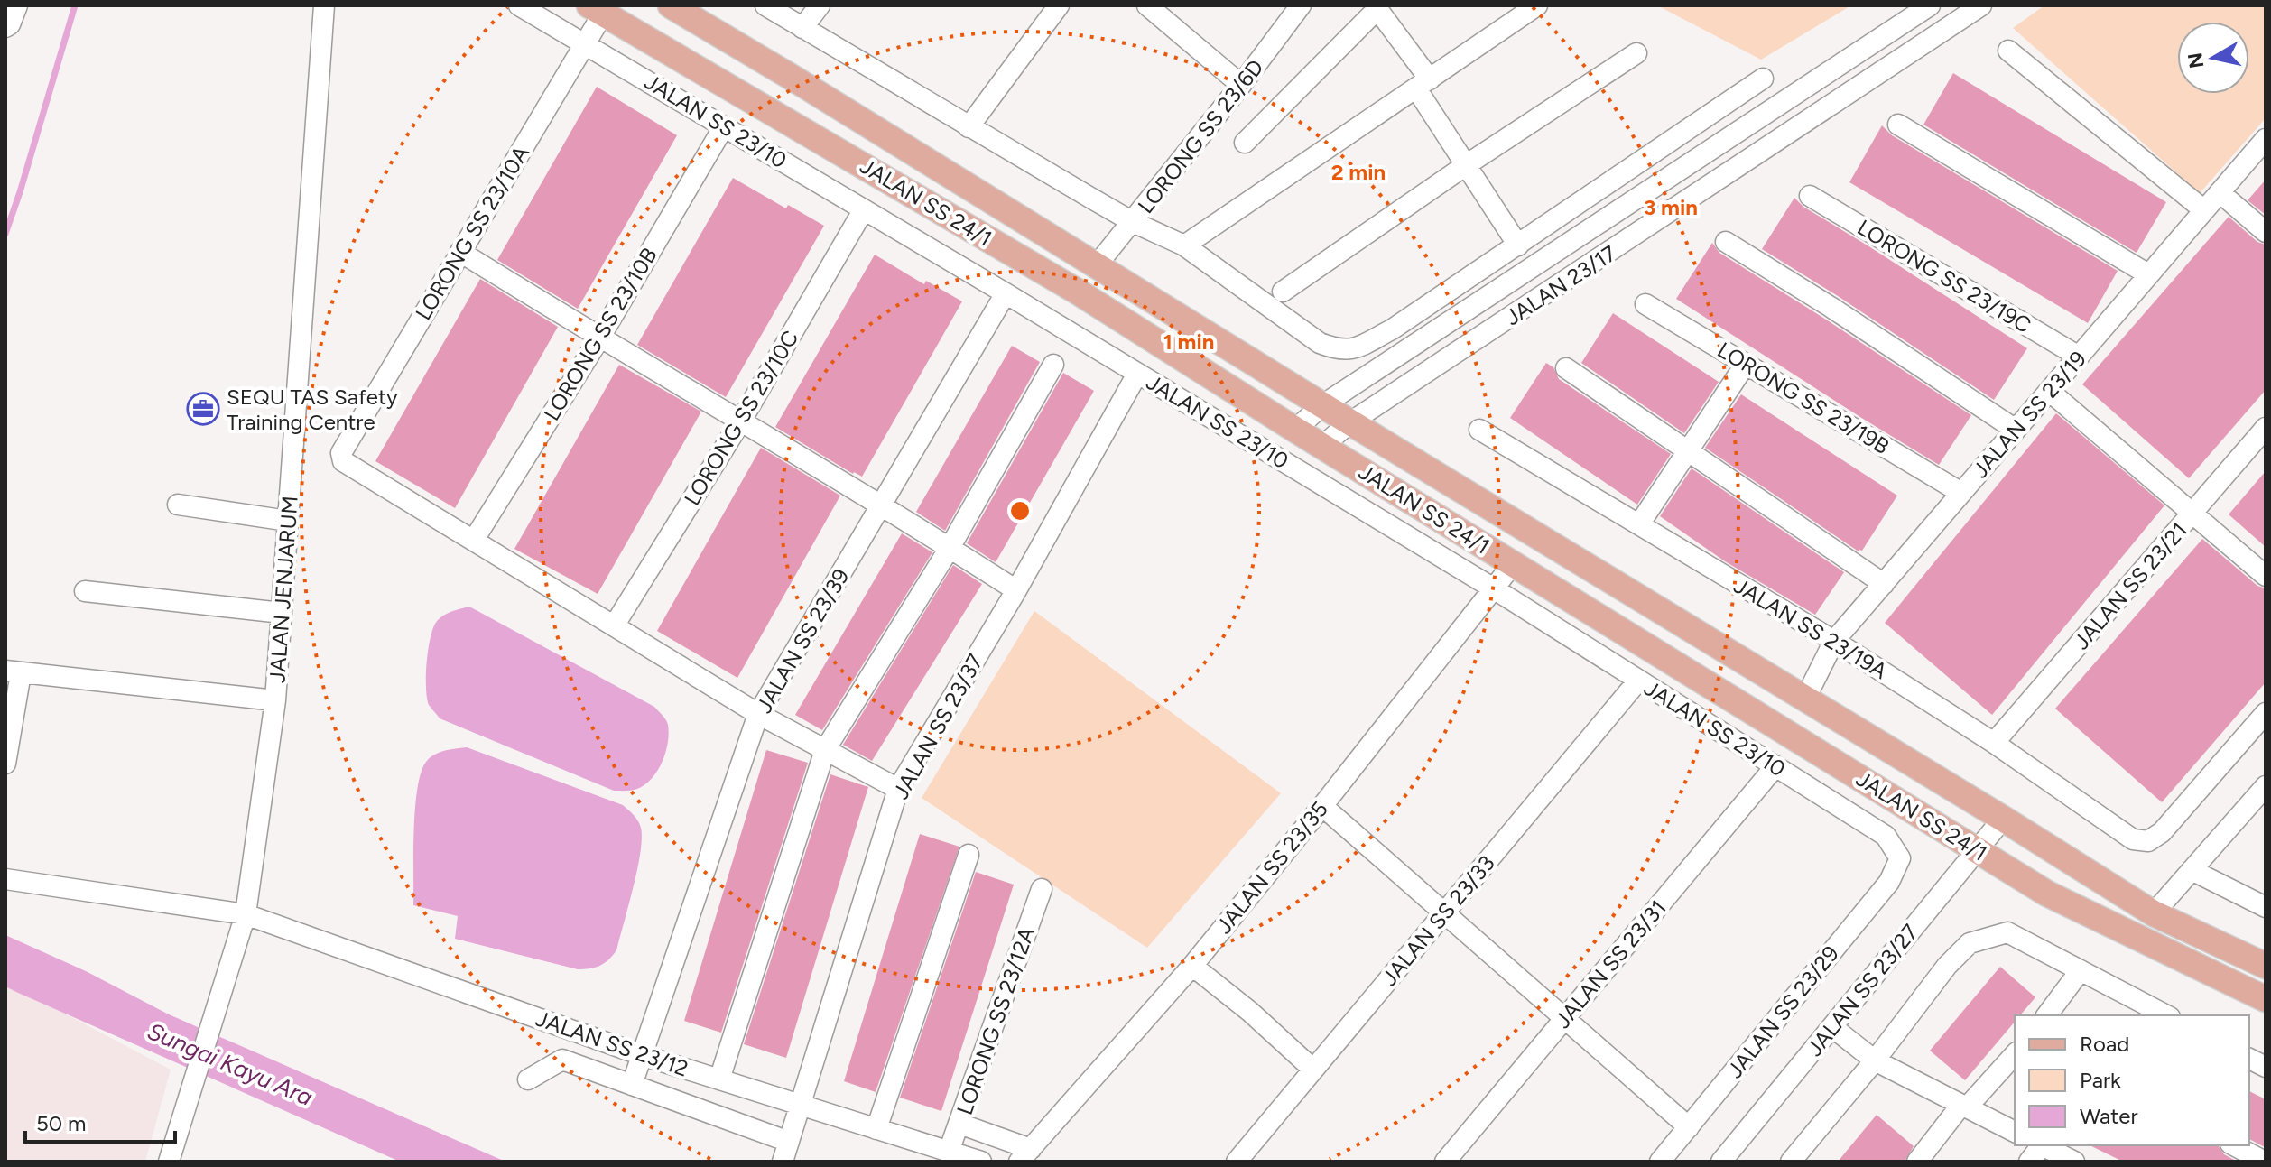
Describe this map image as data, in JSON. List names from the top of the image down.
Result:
{
  "streets": {
    "main road": ["JALAN SS 24/1"],
    "street": [
      "JALAN SS 23/10",
      "LORONG SS 23/6D",
      "LORONG SS 23/10A",
      "LORONG SS 23/19C",
      "JALAN 23/17",
      "LORONG SS 23/10B",
      "LORONG SS 23/19B",
      "JALAN SS 23/19",
      "LORONG SS 23/10C",
      "JALAN SS 23/21",
      "JALAN JENJARUM",
      "JALAN SS 23/19A",
      "JALAN SS 23/39",
      "JALAN SS 23/37",
      "JALAN SS 23/35",
      "JALAN SS 23/33",
      "JALAN SS 23/31",
      "JALAN SS 23/27",
      "JALAN SS 23/29",
      "LORONG SS 23/12A",
      "JALAN SS 23/12"
    ]
  },
  "crossings": [
    ["JALAN SS 23/10", "LORONG SS 23/10A"],
    ["JALAN SS 23/10", "LORONG SS 23/10B"],
    ["JALAN SS 23/10", "LORONG SS 23/10C"],
    ["JALAN SS 23/10", "JALAN SS 23/39"],
    ["JALAN SS 23/10", "JALAN SS 23/37"],
    ["JALAN SS 23/10", "JALAN SS 23/35"],
    ["JALAN SS 23/10", "JALAN SS 23/33"],
    ["JALAN SS 23/10", "JALAN SS 23/31"],
    ["JALAN SS 23/10", "JALAN SS 23/29"],
    ["LORONG SS 23/6D", "JALAN SS 24/1"],
    ["JALAN SS 24/1", "LORONG SS 23/10A"],
    ["JALAN SS 24/1", "JALAN 23/17"],
    ["JALAN SS 24/1", "JALAN SS 23/19"],
    ["JALAN SS 24/1", "JALAN SS 23/35"],
    ["JALAN SS 24/1", "JALAN SS 23/27"],
    ["LORONG SS 23/10A", "LORONG SS 23/10B"],
    ["LORONG SS 23/19C", "JALAN SS 23/19"],
    ["LORONG SS 23/19B", "JALAN SS 23/19"],
    ["JALAN SS 23/19", "JALAN SS 23/19A"],
    ["JALAN SS 23/21", "JALAN SS 23/19A"],
    ["JALAN JENJARUM", "JALAN SS 23/12"],
    ["JALAN SS 23/39", "JALAN SS 23/12"],
    ["JALAN SS 23/37", "JALAN SS 23/12"],
    ["LORONG SS 23/12A", "JALAN SS 23/12"]
  ],
  "water": ["Sungai Kayu Ara"],
  "places": {
    "office": ["SEQU TAS Safety Training Centre"]
  },
  "legend": ["Road", "Park", "Water"],
  "scale_bar": "50 m",
  "north": "left",
  "rings": ["2 min", "3 min", "1 min"]
}
